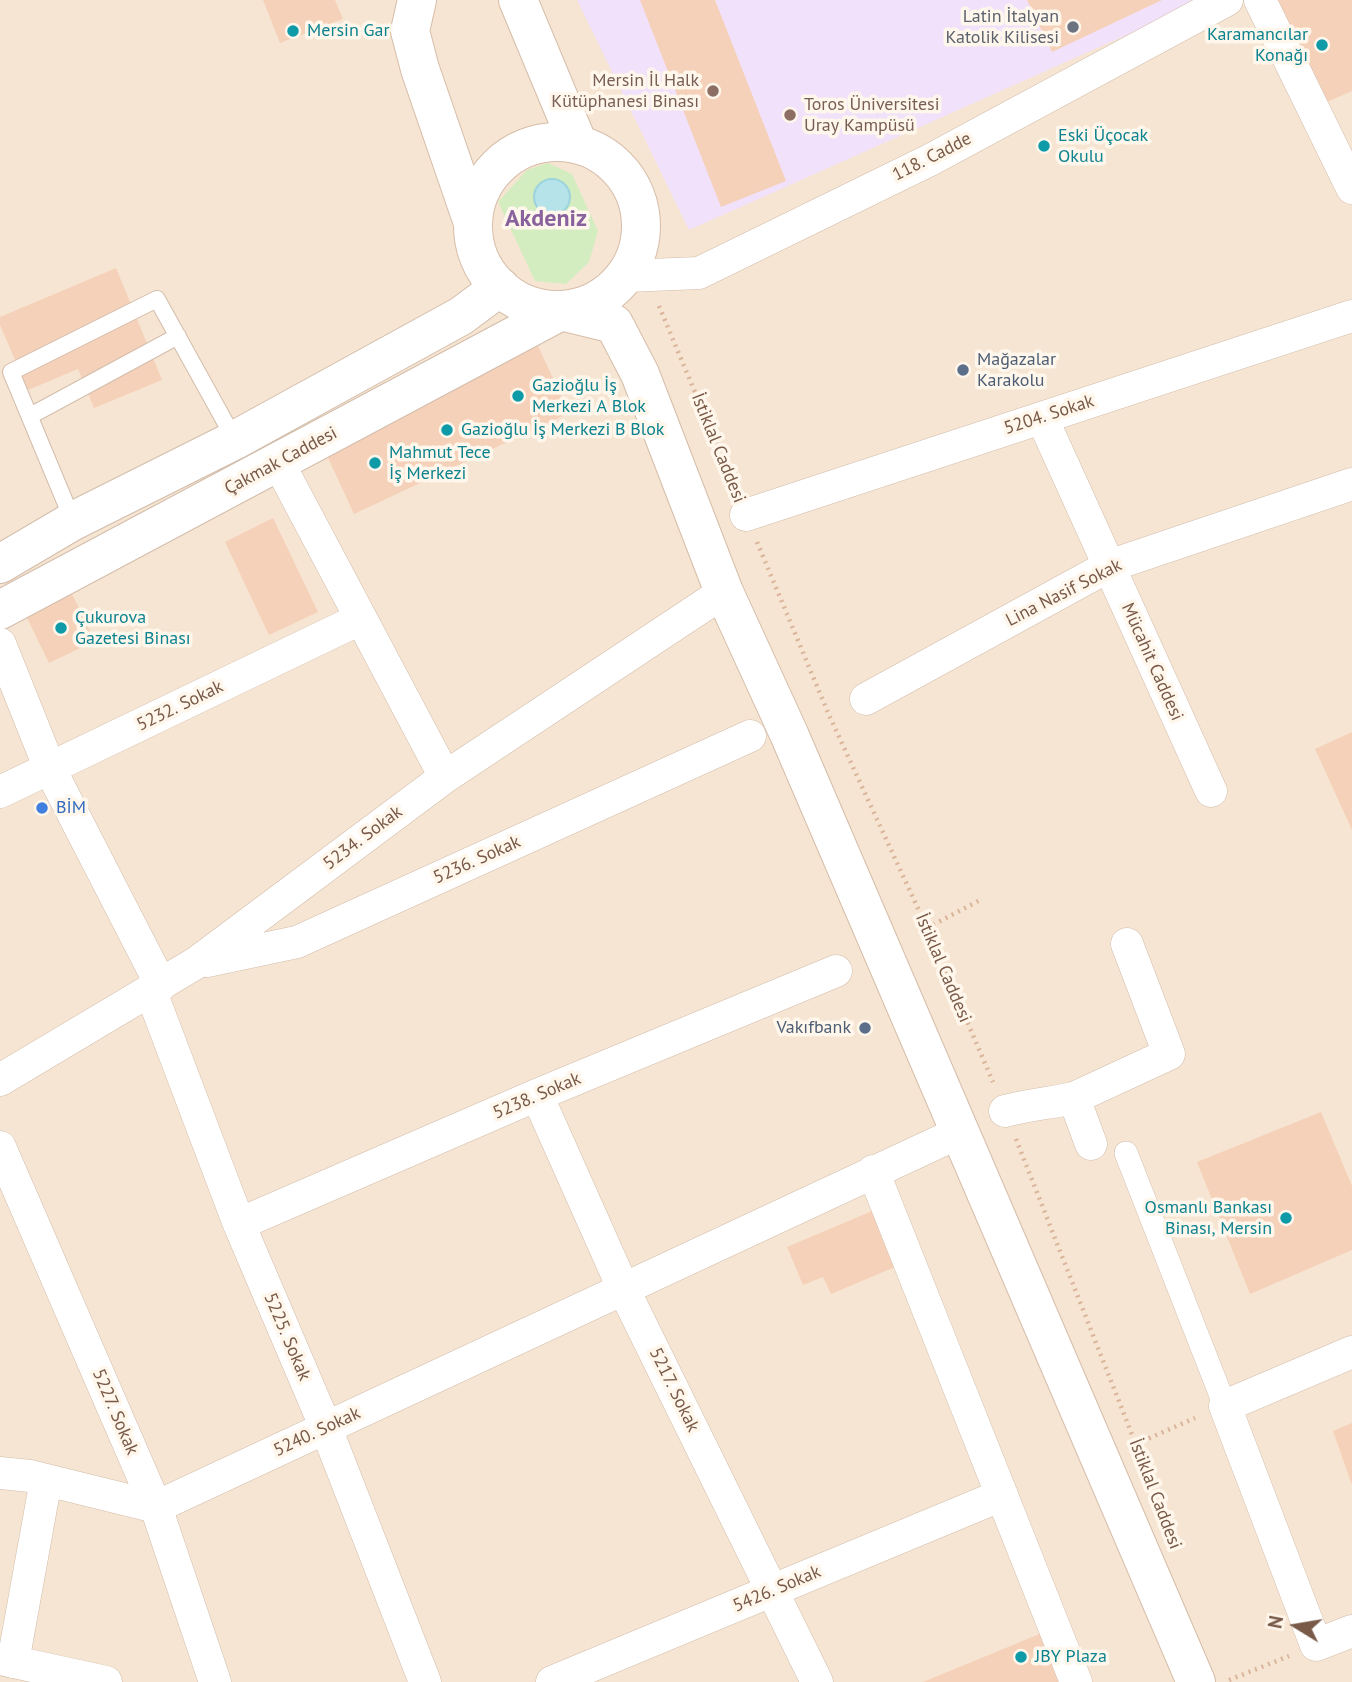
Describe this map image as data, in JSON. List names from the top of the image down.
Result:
{
  "streets": {
    "main road": ["İstiklal Caddesi", "Çakmak Caddesi"],
    "street": [
      "118. Cadde",
      "5204. Sokak",
      "Lina Nasif Sokak",
      "Mücahit Caddesi",
      "5232. Sokak",
      "5234. Sokak",
      "5236. Sokak",
      "5238. Sokak",
      "5225. Sokak",
      "5217. Sokak",
      "5227. Sokak",
      "5240. Sokak",
      "5426. Sokak"
    ]
  },
  "crossings": [
    ["118. Cadde", "İstiklal Caddesi"],
    ["118. Cadde", "Çakmak Caddesi"],
    ["5204. Sokak", "İstiklal Caddesi"],
    ["5204. Sokak", "Mücahit Caddesi"],
    ["İstiklal Caddesi", "Çakmak Caddesi"],
    ["İstiklal Caddesi", "5234. Sokak"],
    ["İstiklal Caddesi", "5240. Sokak"],
    ["Lina Nasif Sokak", "Mücahit Caddesi"],
    ["5232. Sokak", "5225. Sokak"],
    ["5234. Sokak", "5236. Sokak"],
    ["5234. Sokak", "5225. Sokak"],
    ["5238. Sokak", "5225. Sokak"],
    ["5238. Sokak", "5217. Sokak"],
    ["5225. Sokak", "5240. Sokak"],
    ["5217. Sokak", "5240. Sokak"],
    ["5217. Sokak", "5426. Sokak"],
    ["5227. Sokak", "5240. Sokak"]
  ],
  "districts": ["Akdeniz"],
  "places": [
    "Latin İtalyan Katolik Kilisesi",
    "Mersin Gar",
    "Karamancılar Konağı",
    "Mersin İl Halk Kütüphanesi Binası",
    "Toros Üniversitesi Uray Kampüsü",
    "Eski Üçocak Okulu",
    "Mağazalar Karakolu",
    "Gazioğlu İş Merkezi A Blok",
    "Gazioğlu İş Merkezi B Blok",
    "Mahmut Tece İş Merkezi",
    "Çukurova Gazetesi Binası",
    "BİM",
    "Vakıfbank",
    "Osmanlı Bankası Binası, Mersin",
    "JBY Plaza"
  ],
  "north": "left"
}
